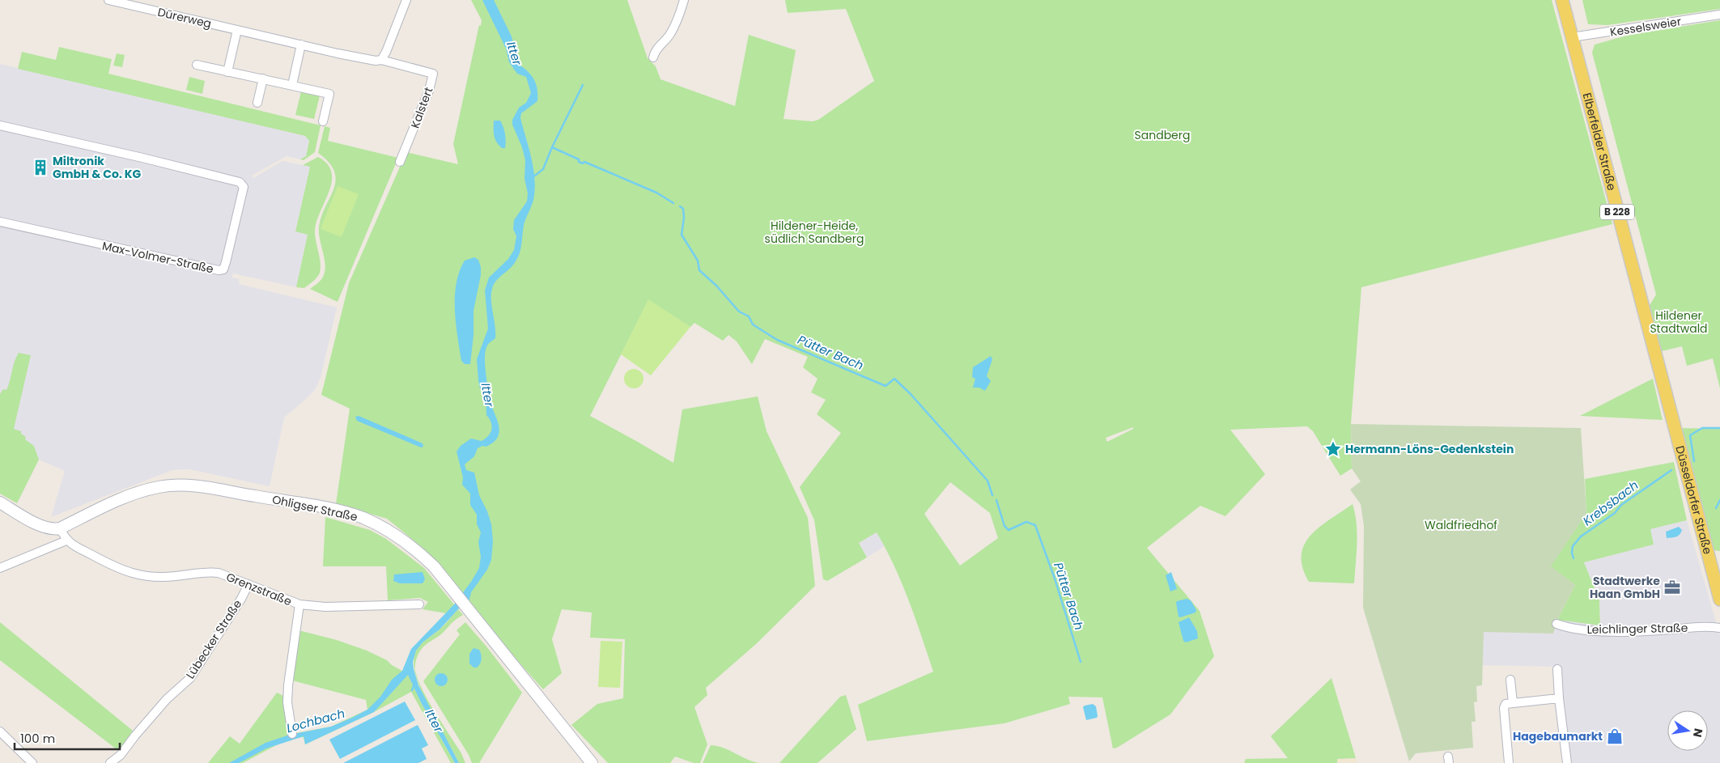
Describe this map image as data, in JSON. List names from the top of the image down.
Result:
{
  "streets": {
    "main road": [
      "Elberfelder Straße",
      "B 228",
      "Düsseldorfer Straße",
      "Ohligser Straße"
    ],
    "street": [
      "Dürerweg",
      "Kesselsweier",
      "Kalstert",
      "Max-Volmer-Straße",
      "Grenzstraße",
      "Leichlinger Straße",
      "Lübecker Straße"
    ]
  },
  "crossings": [
    ["Dürerweg", "Kalstert"],
    ["Kesselsweier", "Elberfelder Straße"],
    ["Elberfelder Straße", "Düsseldorfer Straße"],
    ["Grenzstraße", "Lübecker Straße"]
  ],
  "water": [
    "Itter",
    "Pütter Bach",
    "Krebsbach",
    "Lochbach"
  ],
  "parks": [
    "Sandberg",
    "Hildener-Heide, südlich Sandberg",
    "Hildener Stadtwald",
    "Waldfriedhof"
  ],
  "places": {
    "building": ["Miltronik GmbH & Co. KG"],
    "place": ["Hermann-Löns-Gedenkstein"],
    "office": ["Stadtwerke Haan GmbH"],
    "shop": ["Hagebaumarkt"]
  },
  "scale_bar": "100 m",
  "north": "right"
}
